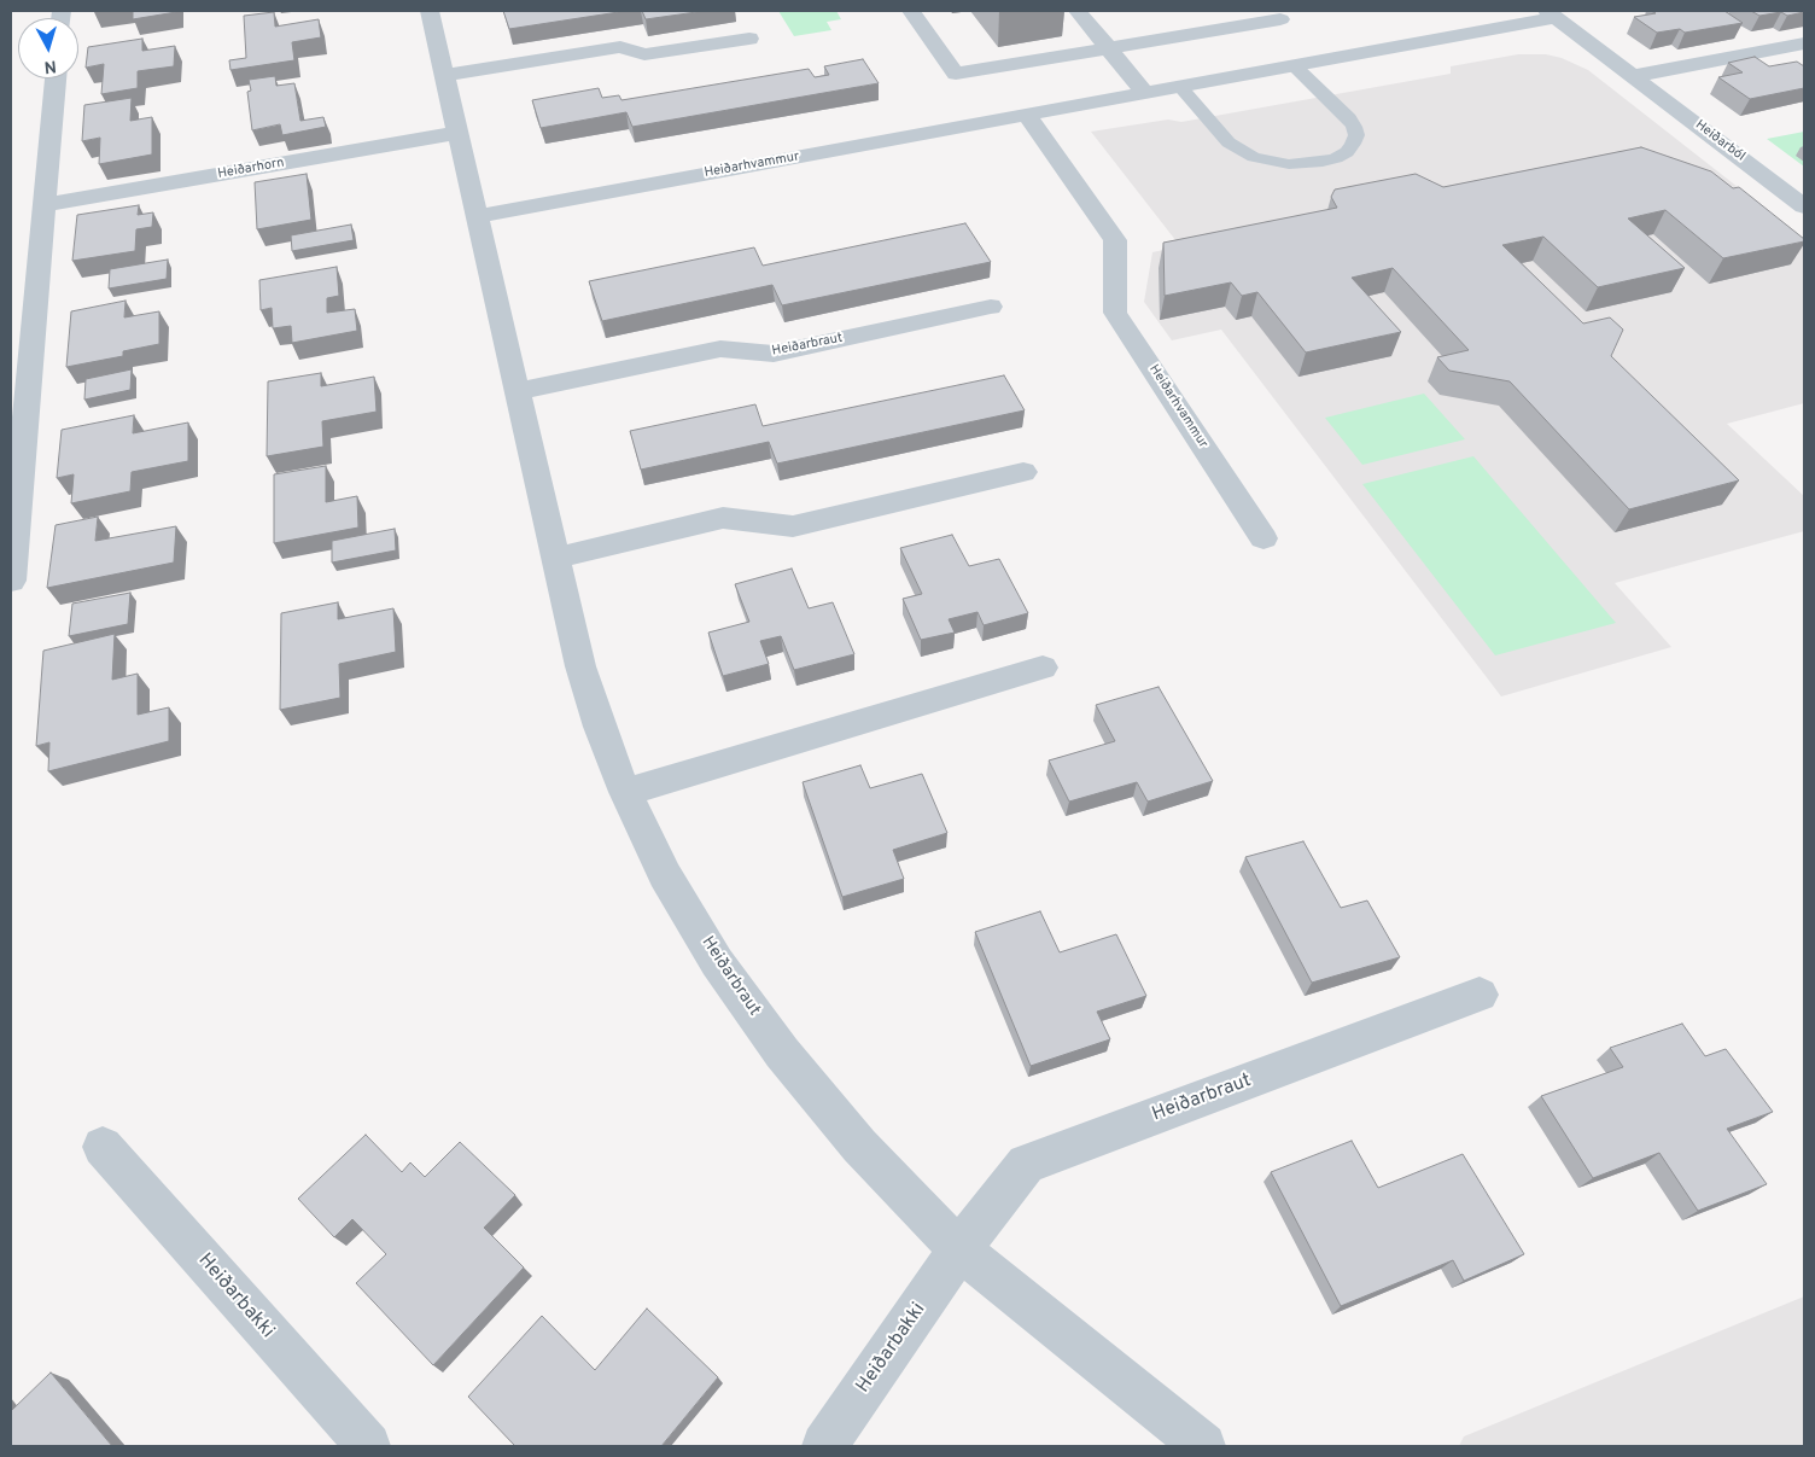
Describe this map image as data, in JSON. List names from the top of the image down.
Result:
{
  "streets": {
    "street": [
      "Heiðarból",
      "Heiðarhvammur",
      "Heiðarhorn",
      "Heiðarbraut",
      "Heiðarbakki"
    ]
  },
  "crossings": [
    ["Heiðarból", "Heiðarhvammur"],
    ["Heiðarhvammur", "Heiðarbraut"],
    ["Heiðarhorn", "Heiðarbraut"],
    ["Heiðarbraut", "Heiðarbakki"]
  ],
  "north": "bottom"
}
